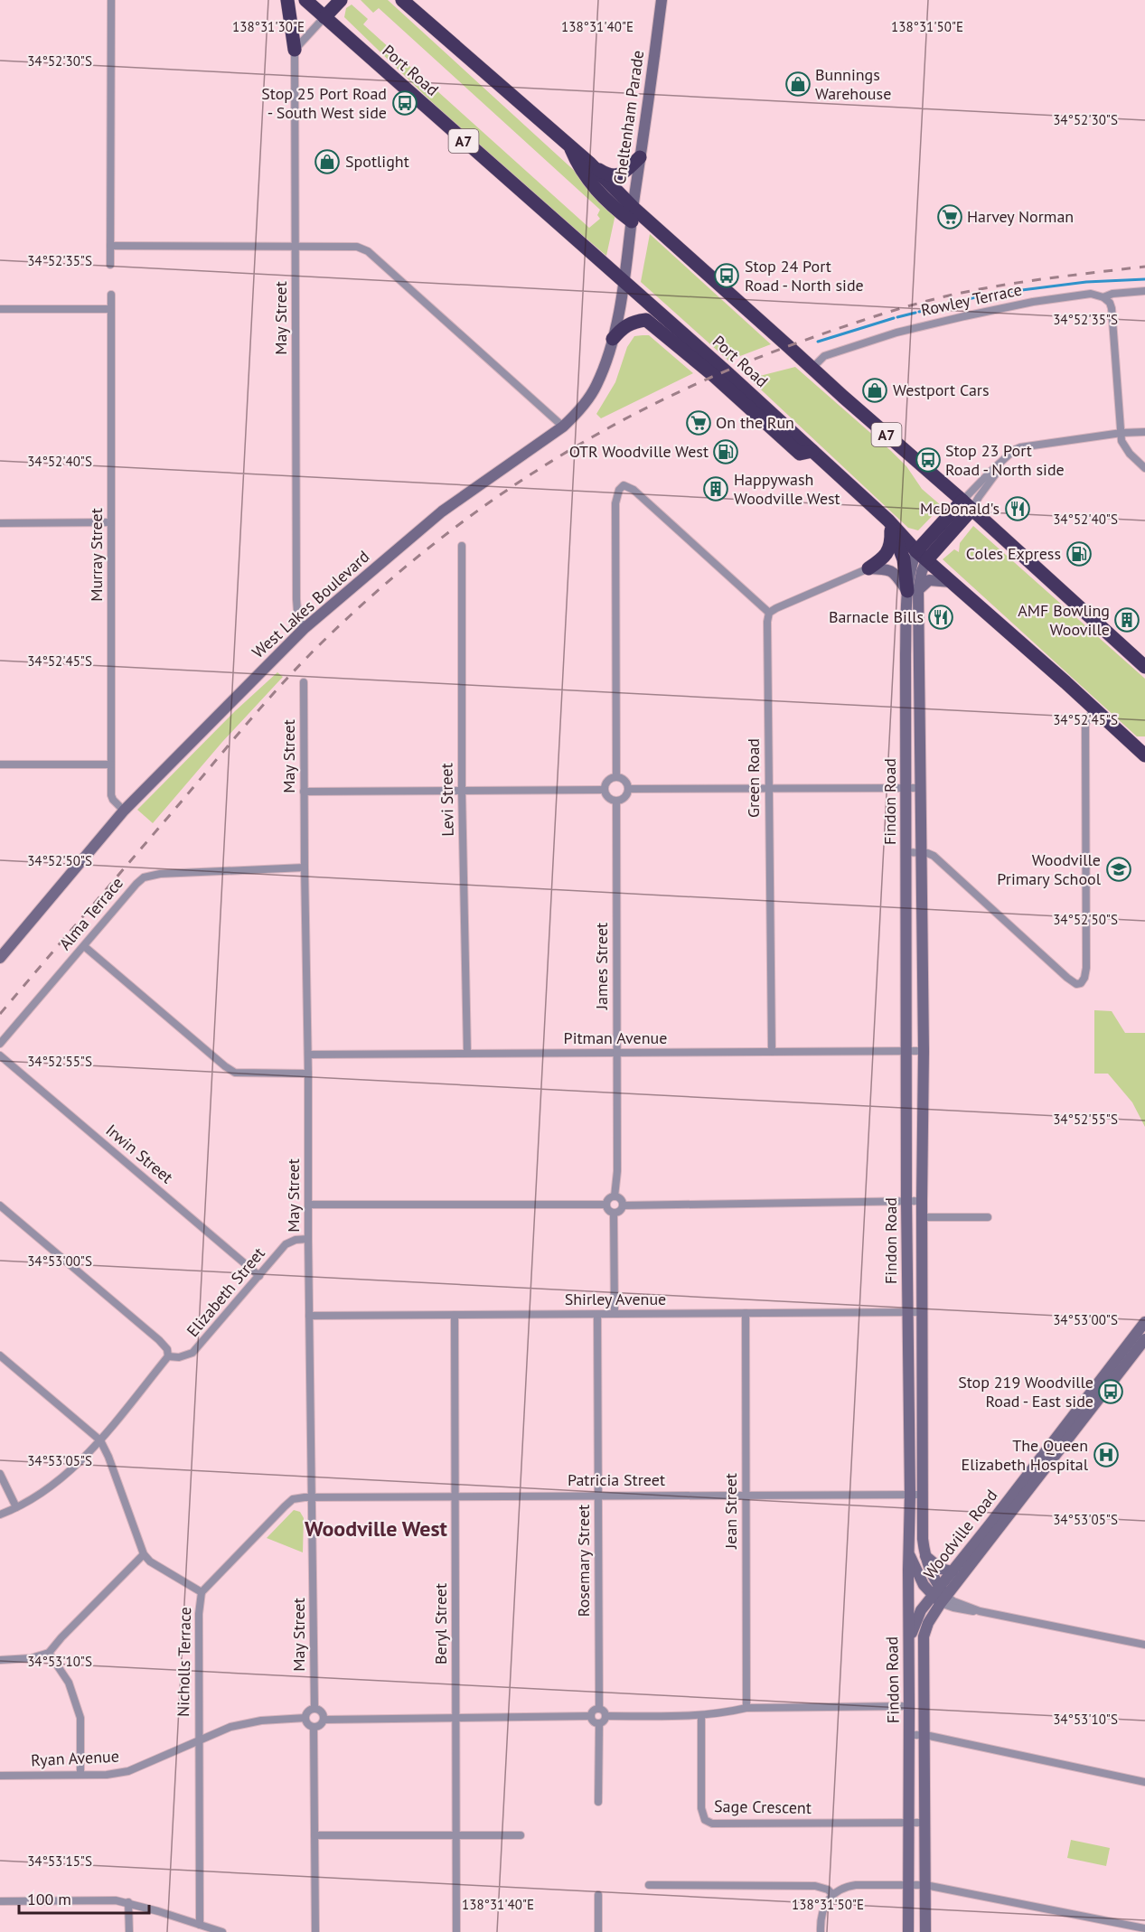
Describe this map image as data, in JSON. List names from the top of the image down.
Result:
{
  "streets": {
    "highway": ["Port Road", "A7"],
    "main road": [
      "Cheltenham Parade",
      "West Lakes Boulevard",
      "Findon Road",
      "Woodville Road"
    ],
    "street": [
      "Rowley Terrace",
      "May Street",
      "Murray Street",
      "Green Road",
      "Levi Street",
      "Alma Terrace",
      "James Street",
      "Pitman Avenue",
      "Irwin Street",
      "Elizabeth Street",
      "Shirley Avenue",
      "Patricia Street",
      "Jean Street",
      "Rosemary Street",
      "Beryl Street",
      "Nicholls Terrace",
      "Ryan Avenue",
      "Sage Crescent"
    ]
  },
  "crossings": [
    ["Port Road", "Cheltenham Parade"],
    ["Port Road", "West Lakes Boulevard"],
    ["Port Road", "Findon Road"],
    ["Cheltenham Parade", "A7"],
    ["Cheltenham Parade", "West Lakes Boulevard"],
    ["A7", "Rowley Terrace"],
    ["May Street", "West Lakes Boulevard"],
    ["May Street", "Alma Terrace"],
    ["May Street", "Pitman Avenue"],
    ["May Street", "Elizabeth Street"],
    ["May Street", "Shirley Avenue"],
    ["May Street", "Patricia Street"],
    ["May Street", "Ryan Avenue"],
    ["Murray Street", "West Lakes Boulevard"],
    ["Green Road", "Pitman Avenue"],
    ["Levi Street", "Pitman Avenue"],
    ["Findon Road", "Pitman Avenue"],
    ["Findon Road", "Shirley Avenue"],
    ["Findon Road", "Patricia Street"],
    ["Findon Road", "Woodville Road"],
    ["Findon Road", "Sage Crescent"],
    ["James Street", "Pitman Avenue"],
    ["Irwin Street", "Elizabeth Street"],
    ["Shirley Avenue", "Jean Street"],
    ["Shirley Avenue", "Rosemary Street"],
    ["Shirley Avenue", "Beryl Street"],
    ["Patricia Street", "Jean Street"],
    ["Patricia Street", "Rosemary Street"],
    ["Patricia Street", "Beryl Street"],
    ["Patricia Street", "Nicholls Terrace"],
    ["Nicholls Terrace", "Ryan Avenue"]
  ],
  "districts": ["Woodville West"],
  "places": {
    "shop": ["Bunnings Warehouse", "Spotlight", "Westport Cars"],
    "bus stop": [
      "Stop 25 Port Road - South West side",
      "Stop 24 Port Road - North side",
      "Stop 23 Port Road - North side",
      "Stop 219 Woodville Road - East side"
    ],
    "supermarket": ["Harvey Norman", "On the Run"],
    "fuel station": ["OTR Woodville West", "Coles Express"],
    "building": ["Happywash Woodville West", "AMF Bowling Wooville"],
    "restaurant": ["McDonald's", "Barnacle Bills"],
    "school or university": ["Woodville Primary School"],
    "hospital": ["The Queen Elizabeth Hospital"]
  },
  "scale_bar": "100 m",
  "coordinates": [
    "138°31'30\"E",
    "138°31'40\"E",
    "138°31'50\"E",
    "34°52'30\"S",
    "34°52'35\"S",
    "34°52'40\"S",
    "34°52'45\"S",
    "34°52'50\"S",
    "34°52'55\"S",
    "34°53'00\"S",
    "34°53'05\"S",
    "34°53'10\"S",
    "34°53'15\"S"
  ]
}
